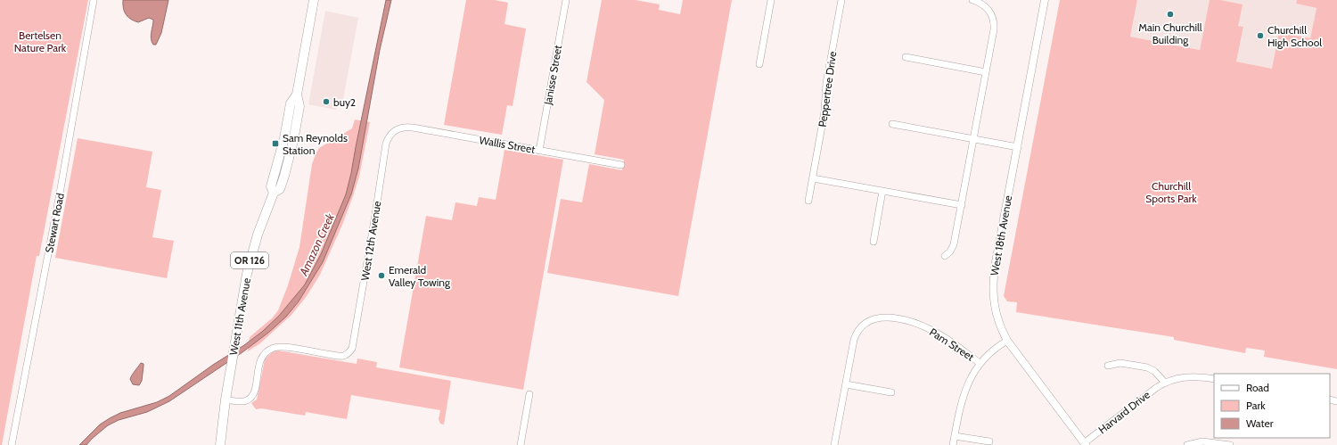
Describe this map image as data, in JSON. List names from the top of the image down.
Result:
{
  "streets": {
    "main road": ["OR 126", "West 11th Avenue"],
    "street": [
      "Janisse Street",
      "Peppertree Drive",
      "Wallis Street",
      "Stewart Road",
      "West 18th Avenue",
      "West 12th Avenue",
      "Pam Street",
      "Harvard Drive"
    ]
  },
  "crossings": [
    ["Janisse Street", "Wallis Street"],
    ["Wallis Street", "West 12th Avenue"],
    ["West 18th Avenue", "Harvard Drive"],
    ["West 12th Avenue", "West 11th Avenue"]
  ],
  "water": ["Amazon Creek"],
  "parks": ["Bertelsen Nature Park", "Churchill Sports Park"],
  "places": {
    "other": [
      "Main Churchill Building",
      "Churchill High School",
      "buy2",
      "Emerald Valley Towing"
    ],
    "transit": ["Sam Reynolds Station"]
  },
  "legend": ["Road", "Park", "Water"]
}
